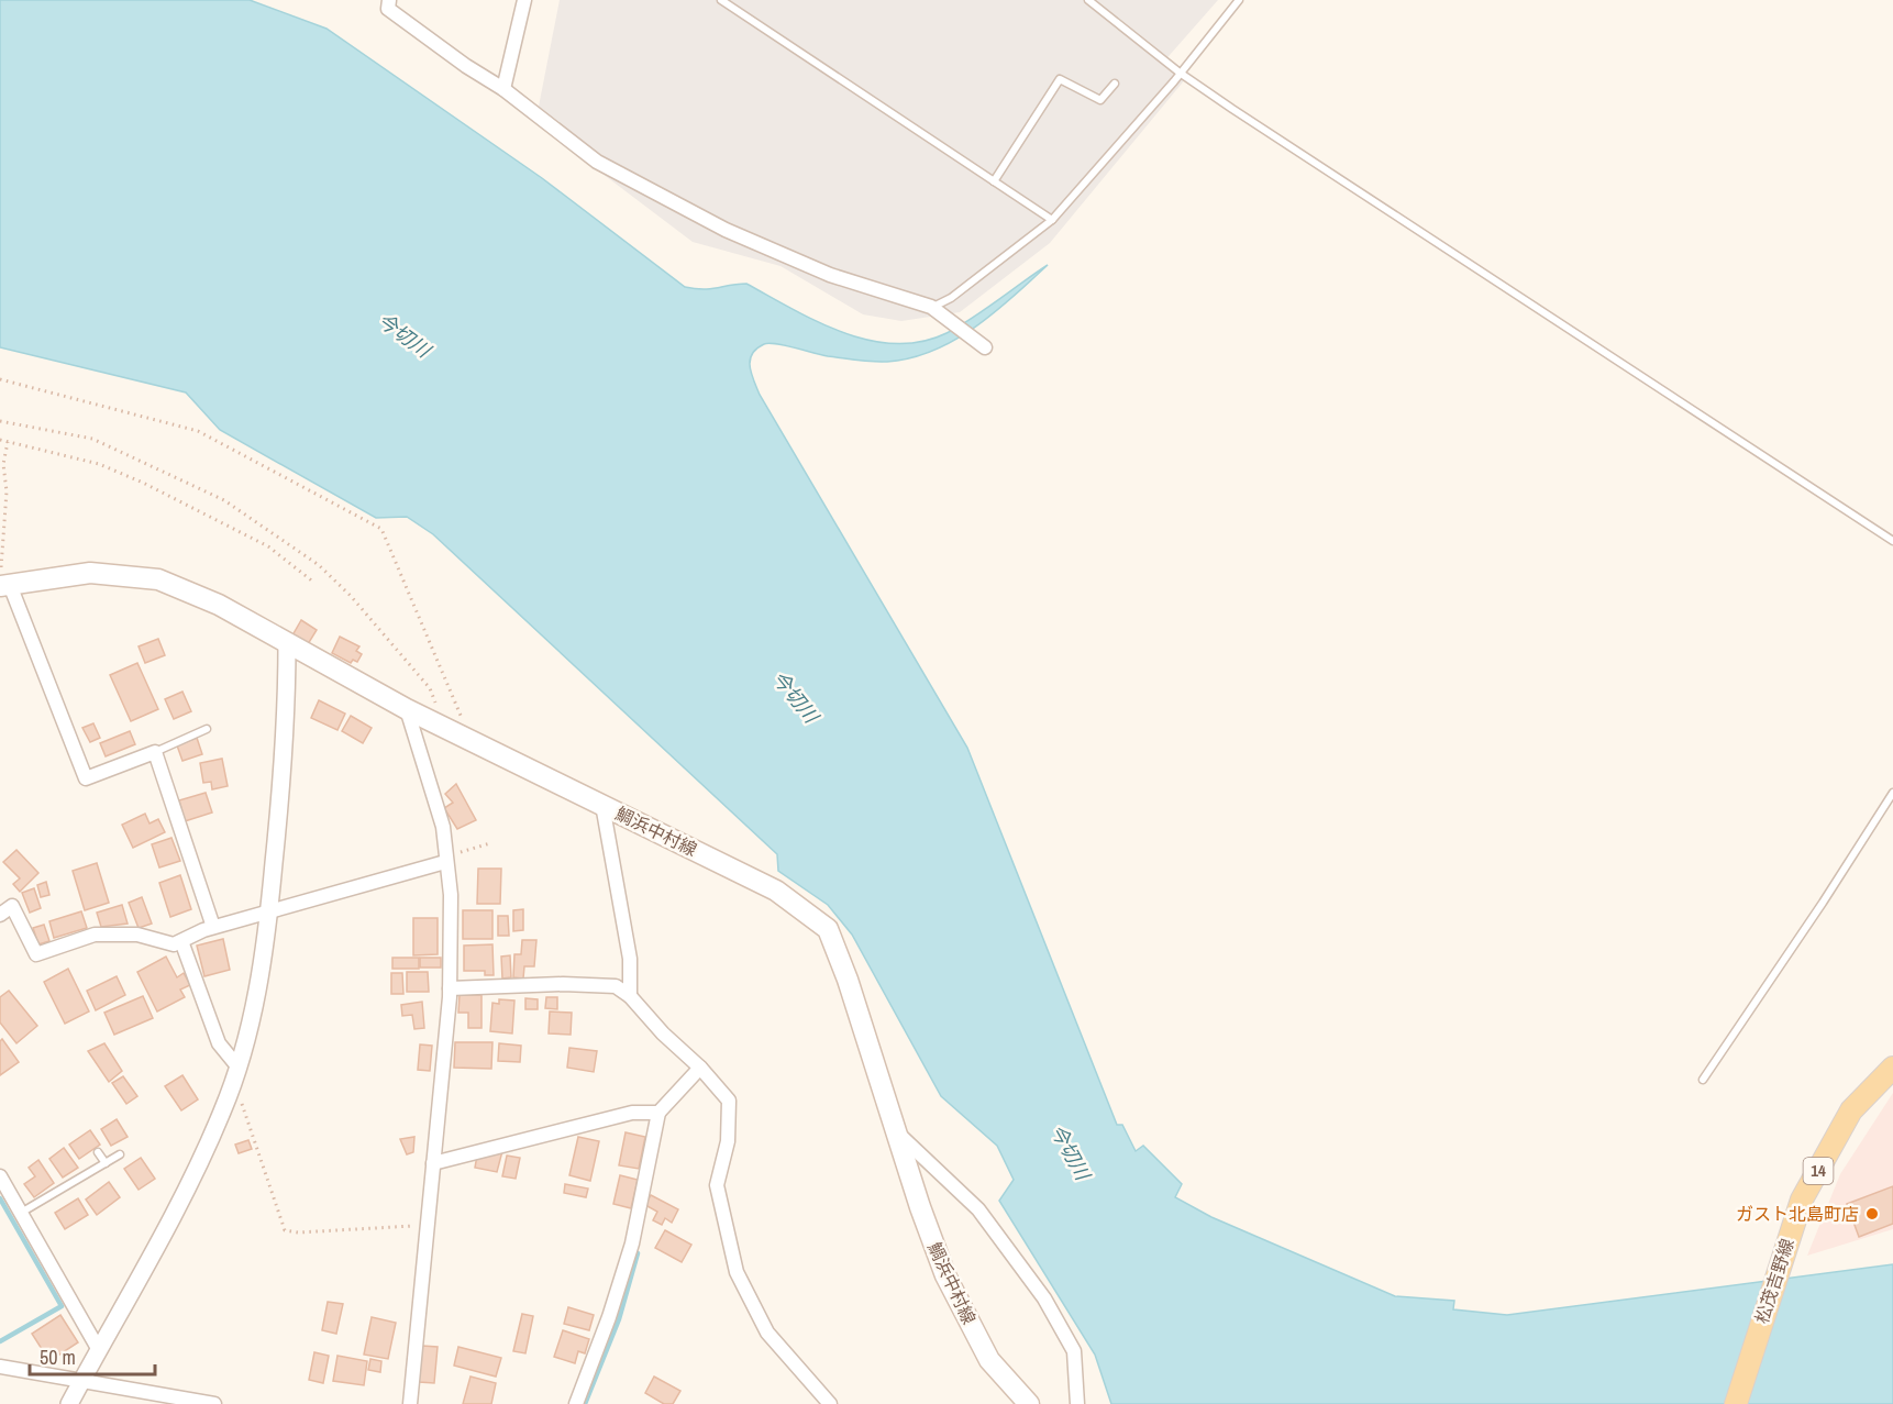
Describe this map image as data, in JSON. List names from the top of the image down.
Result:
{
  "streets": {
    "main road": ["鯛浜中村線", "14", "松茂吉野線"]
  },
  "water": ["今切川"],
  "places": ["ガスト北島町店"],
  "scale_bar": "50 m"
}
